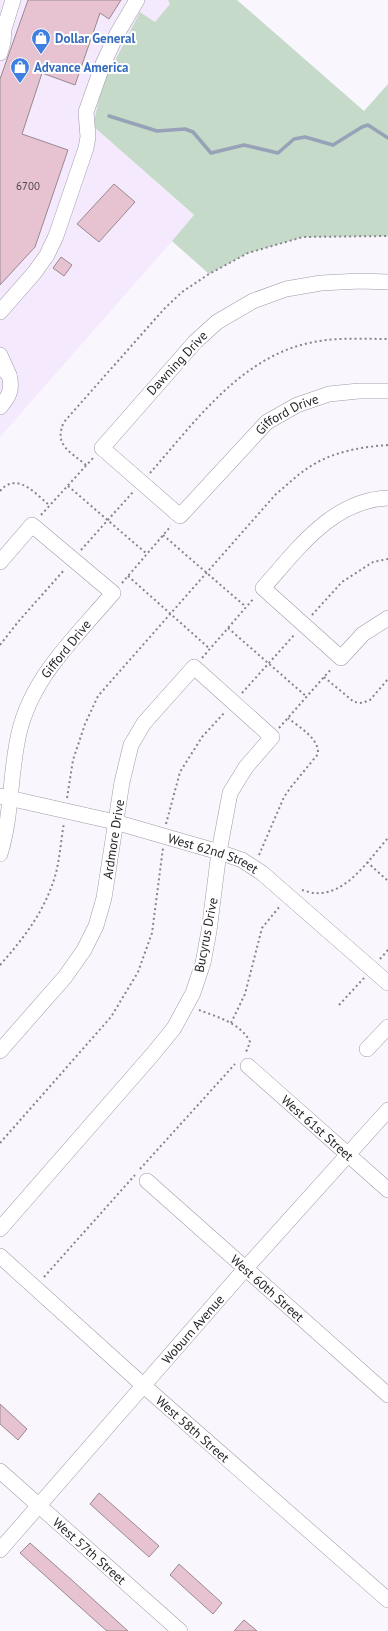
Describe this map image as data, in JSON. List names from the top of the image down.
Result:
{
  "streets": {
    "street": [
      "Dawning Drive",
      "Gifford Drive",
      "Ardmore Drive",
      "West 62nd Street",
      "Bucyrus Drive",
      "West 61st Street",
      "West 60th Street",
      "Woburn Avenue",
      "West 58th Street",
      "West 57th Street"
    ]
  },
  "crossings": [
    ["Gifford Drive", "West 62nd Street"],
    ["Ardmore Drive", "West 62nd Street"],
    ["West 62nd Street", "Bucyrus Drive"],
    ["West 61st Street", "Woburn Avenue"],
    ["West 60th Street", "Woburn Avenue"],
    ["Woburn Avenue", "West 58th Street"],
    ["Woburn Avenue", "West 57th Street"]
  ],
  "places": {
    "shop": ["Dollar General", "Advance America"]
  },
  "house_numbers": ["6700"]
}
